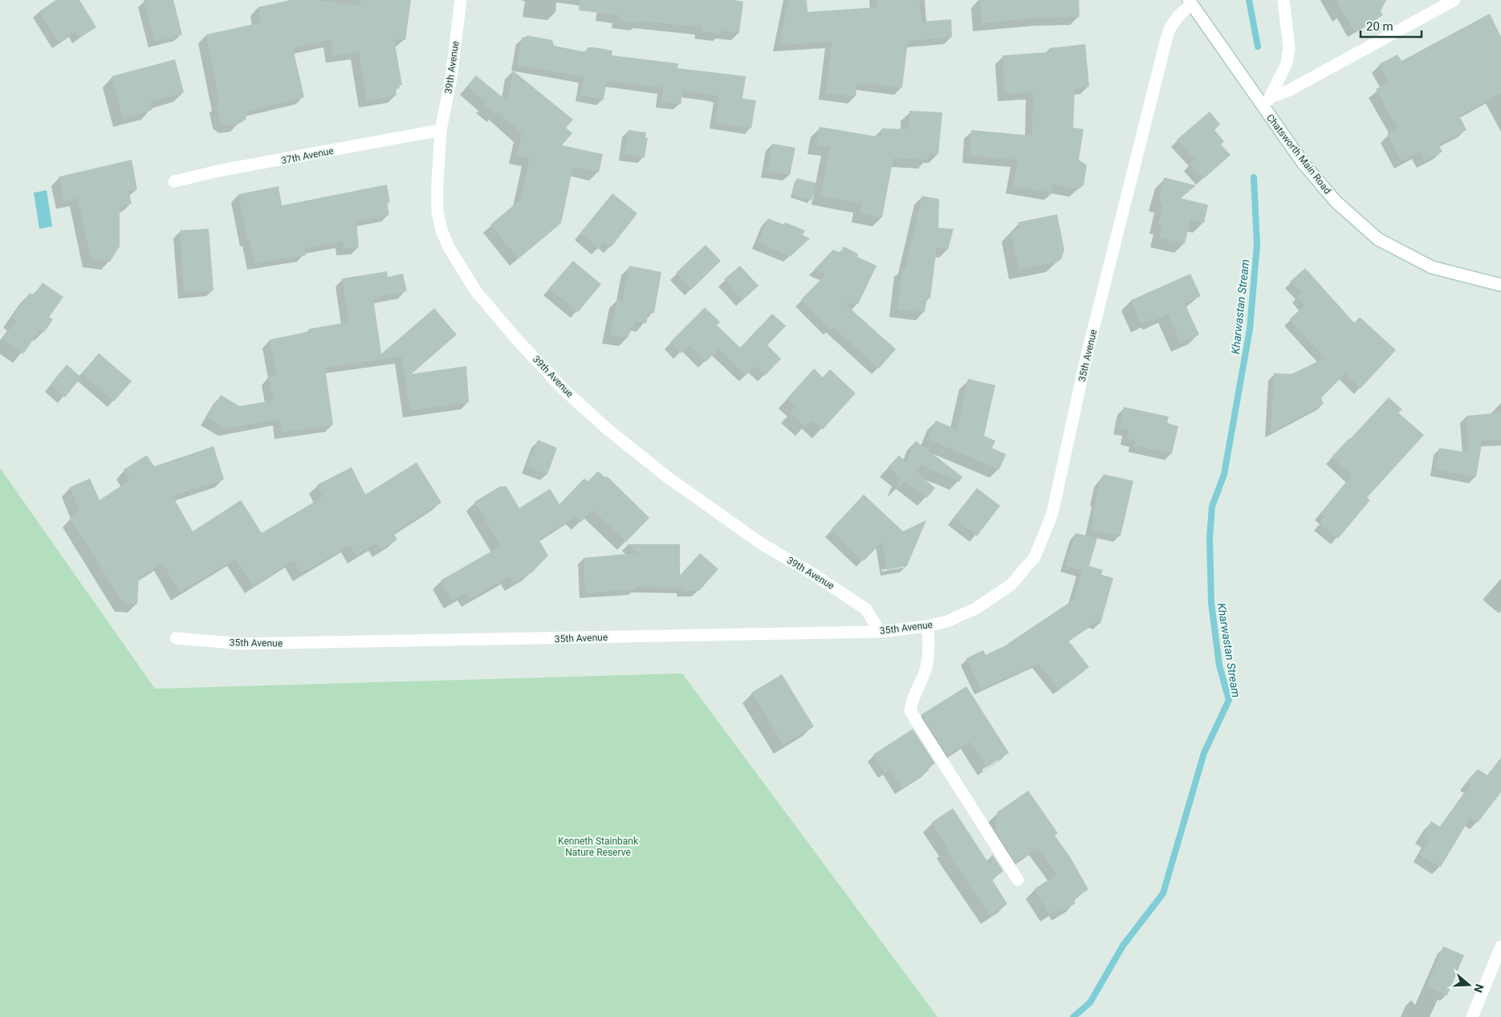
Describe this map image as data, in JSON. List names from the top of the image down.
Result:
{
  "streets": {
    "street": [
      "39th Avenue",
      "Chatsworth Main Road",
      "37th Avenue",
      "35th Avenue"
    ]
  },
  "crossings": [
    ["39th Avenue", "37th Avenue"],
    ["39th Avenue", "35th Avenue"],
    ["Chatsworth Main Road", "35th Avenue"]
  ],
  "water": ["Kharwastan Stream"],
  "parks": ["Kenneth Stainbank Nature Reserve"],
  "scale_bar": "20 m",
  "north": "right"
}
